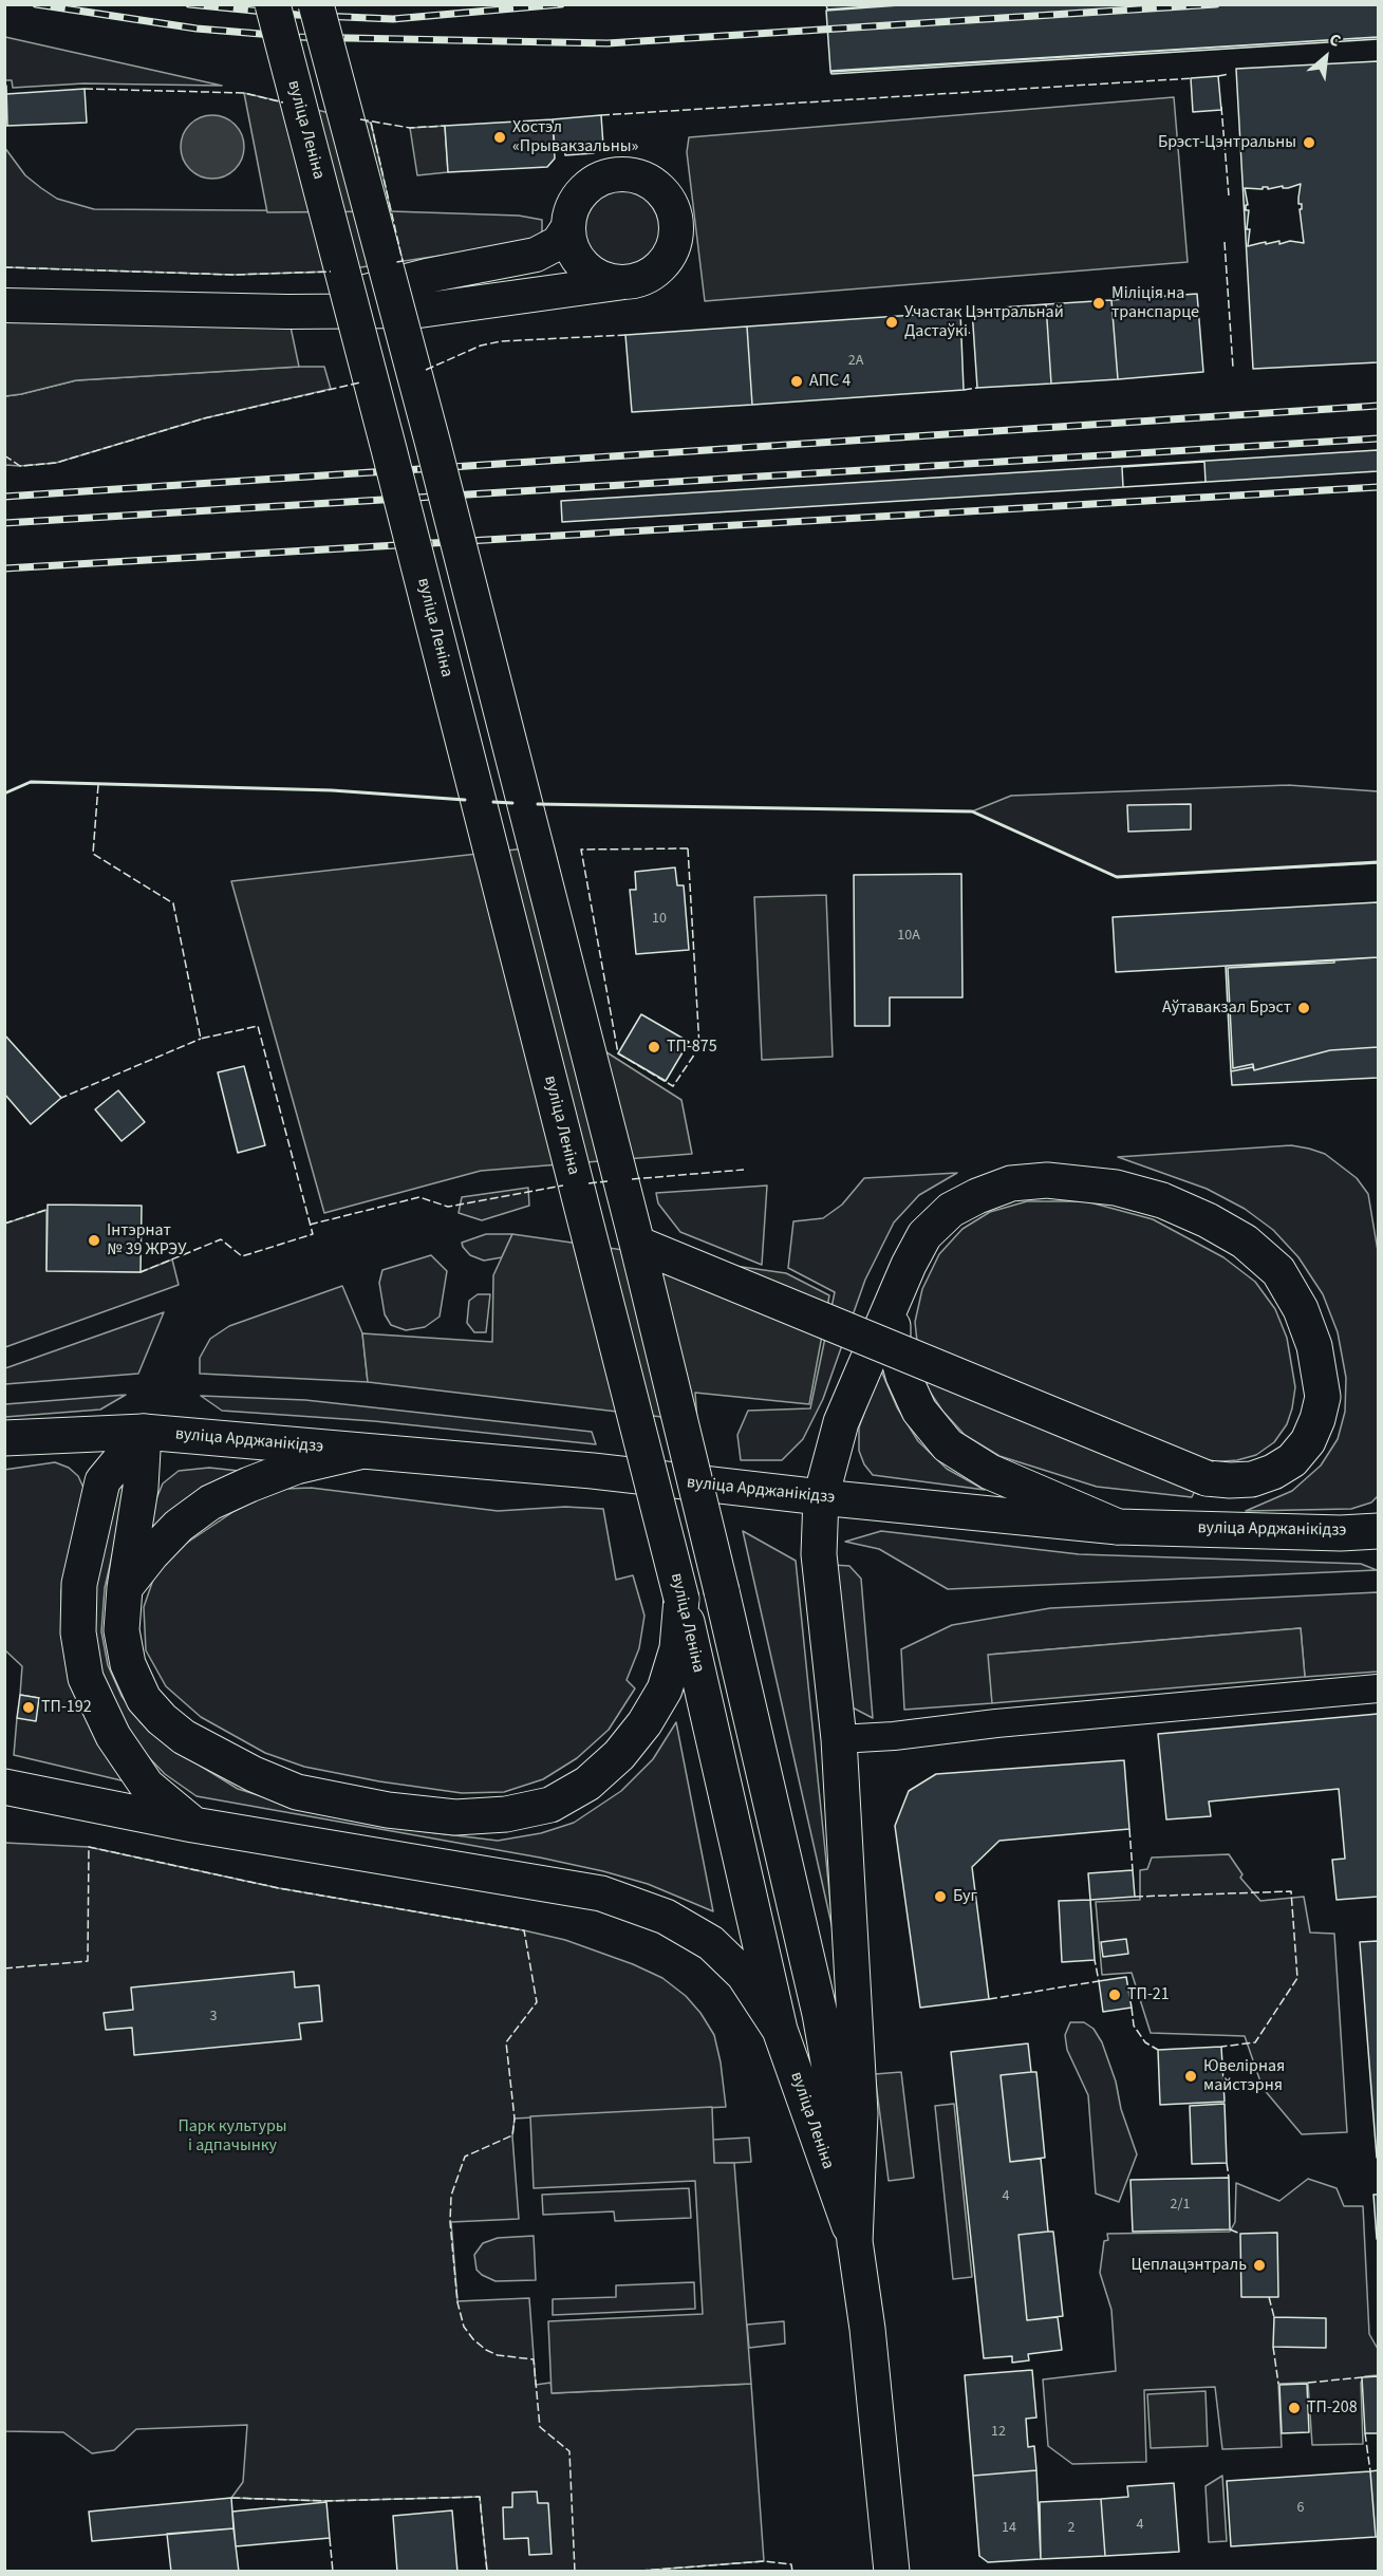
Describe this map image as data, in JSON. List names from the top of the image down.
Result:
{
  "streets": {
    "main road": ["вуліца Леніна", "вуліца Арджанікідзэ"]
  },
  "parks": ["Парк культуры і адпачынку"],
  "places": [
    "Хостэл «Прывакзальны»",
    "Брэст-Цэнтральны",
    "Міліція на транспарце",
    "Участак Цэнтральнай Дастаўкі",
    "АПС 4",
    "Аўтавакзал Брэст",
    "ТП-875",
    "Інтэрнат № 39 ЖРЭУ",
    "ТП-192",
    "Буг",
    "ТП-21",
    "Ювелірная майстэрня",
    "Цеплацэнтраль",
    "ТП-208"
  ],
  "house_numbers": [
    "2А",
    "10",
    "10А",
    "3",
    "4",
    "2/1",
    "12",
    "6",
    "4",
    "14",
    "2"
  ],
  "north": "top right"
}
